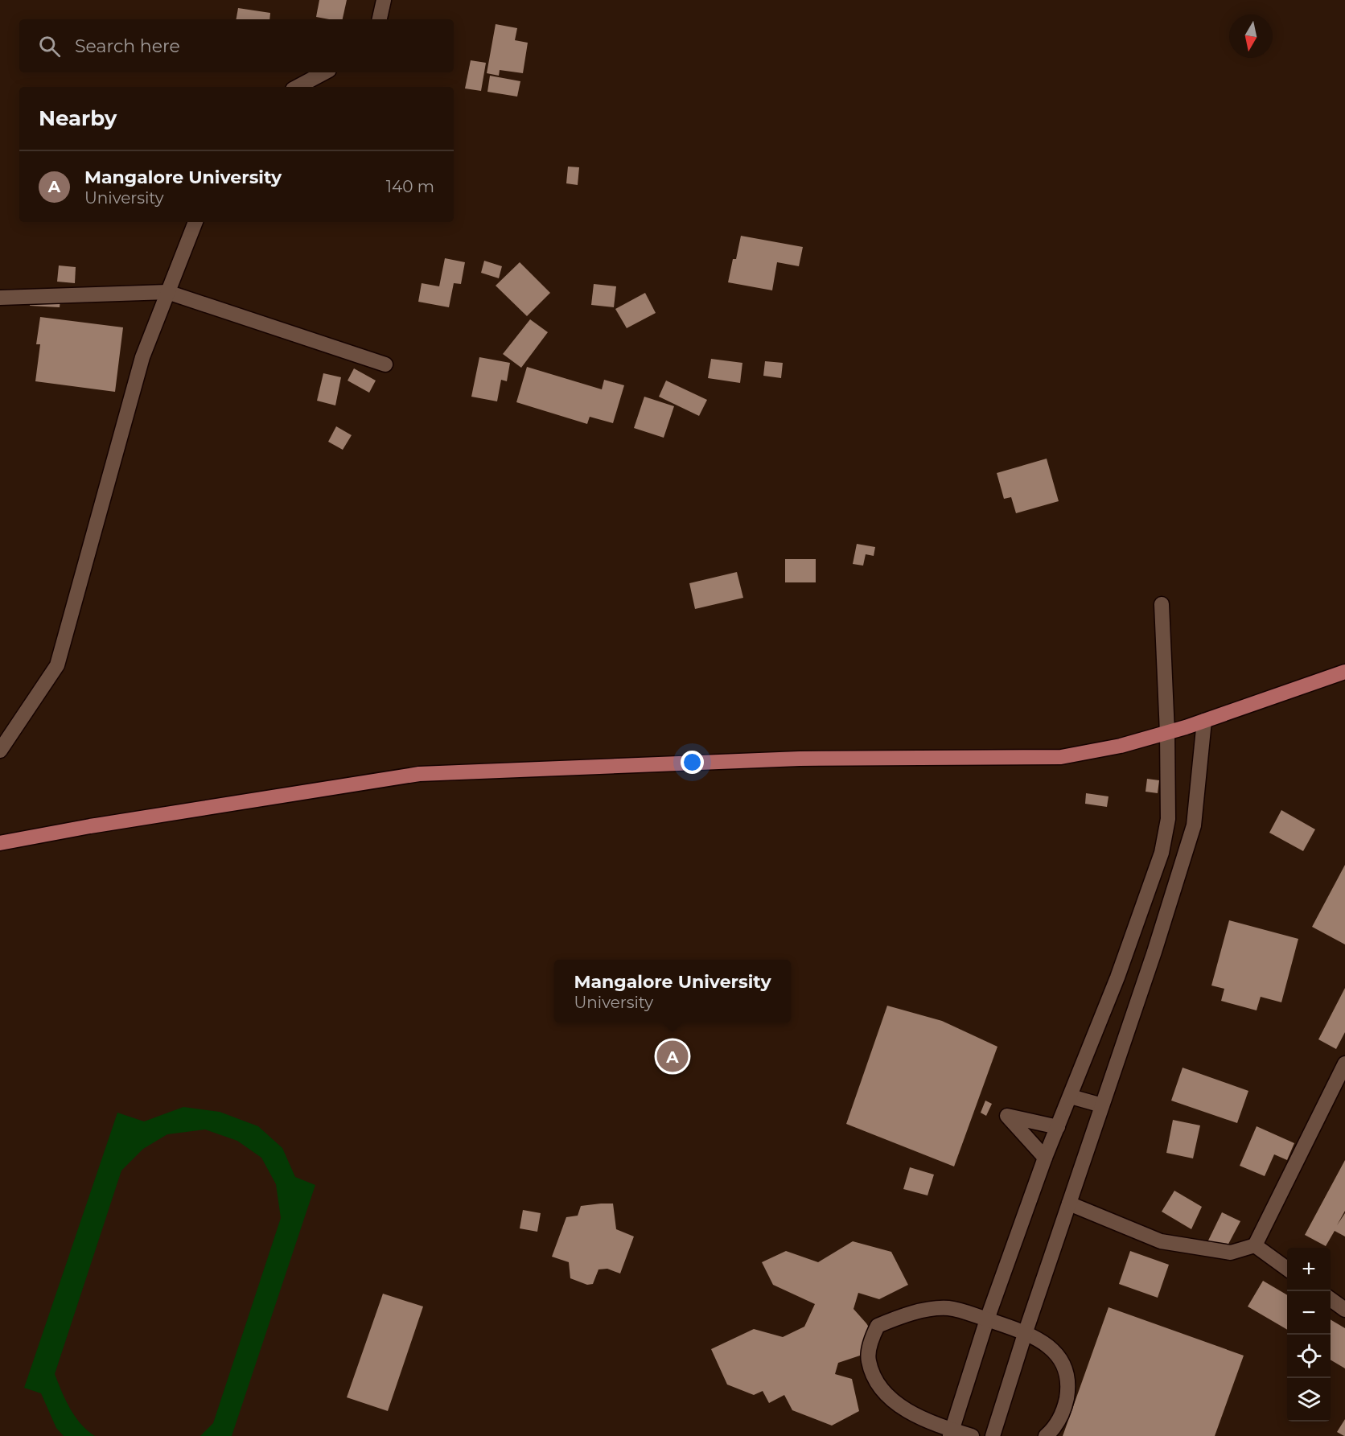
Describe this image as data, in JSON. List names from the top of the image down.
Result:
{
  "north": "bottom",
  "page": {
    "search": "Search here",
    "heading": "Nearby",
    "list": [
      {
        "mark": "A",
        "name": "Mangalore University",
        "note": "University",
        "value": "140 m"
      }
    ],
    "popup": ["Mangalore University", "University"],
    "pins": "A",
    "map_buttons": ["+", "−"]
  }
}
